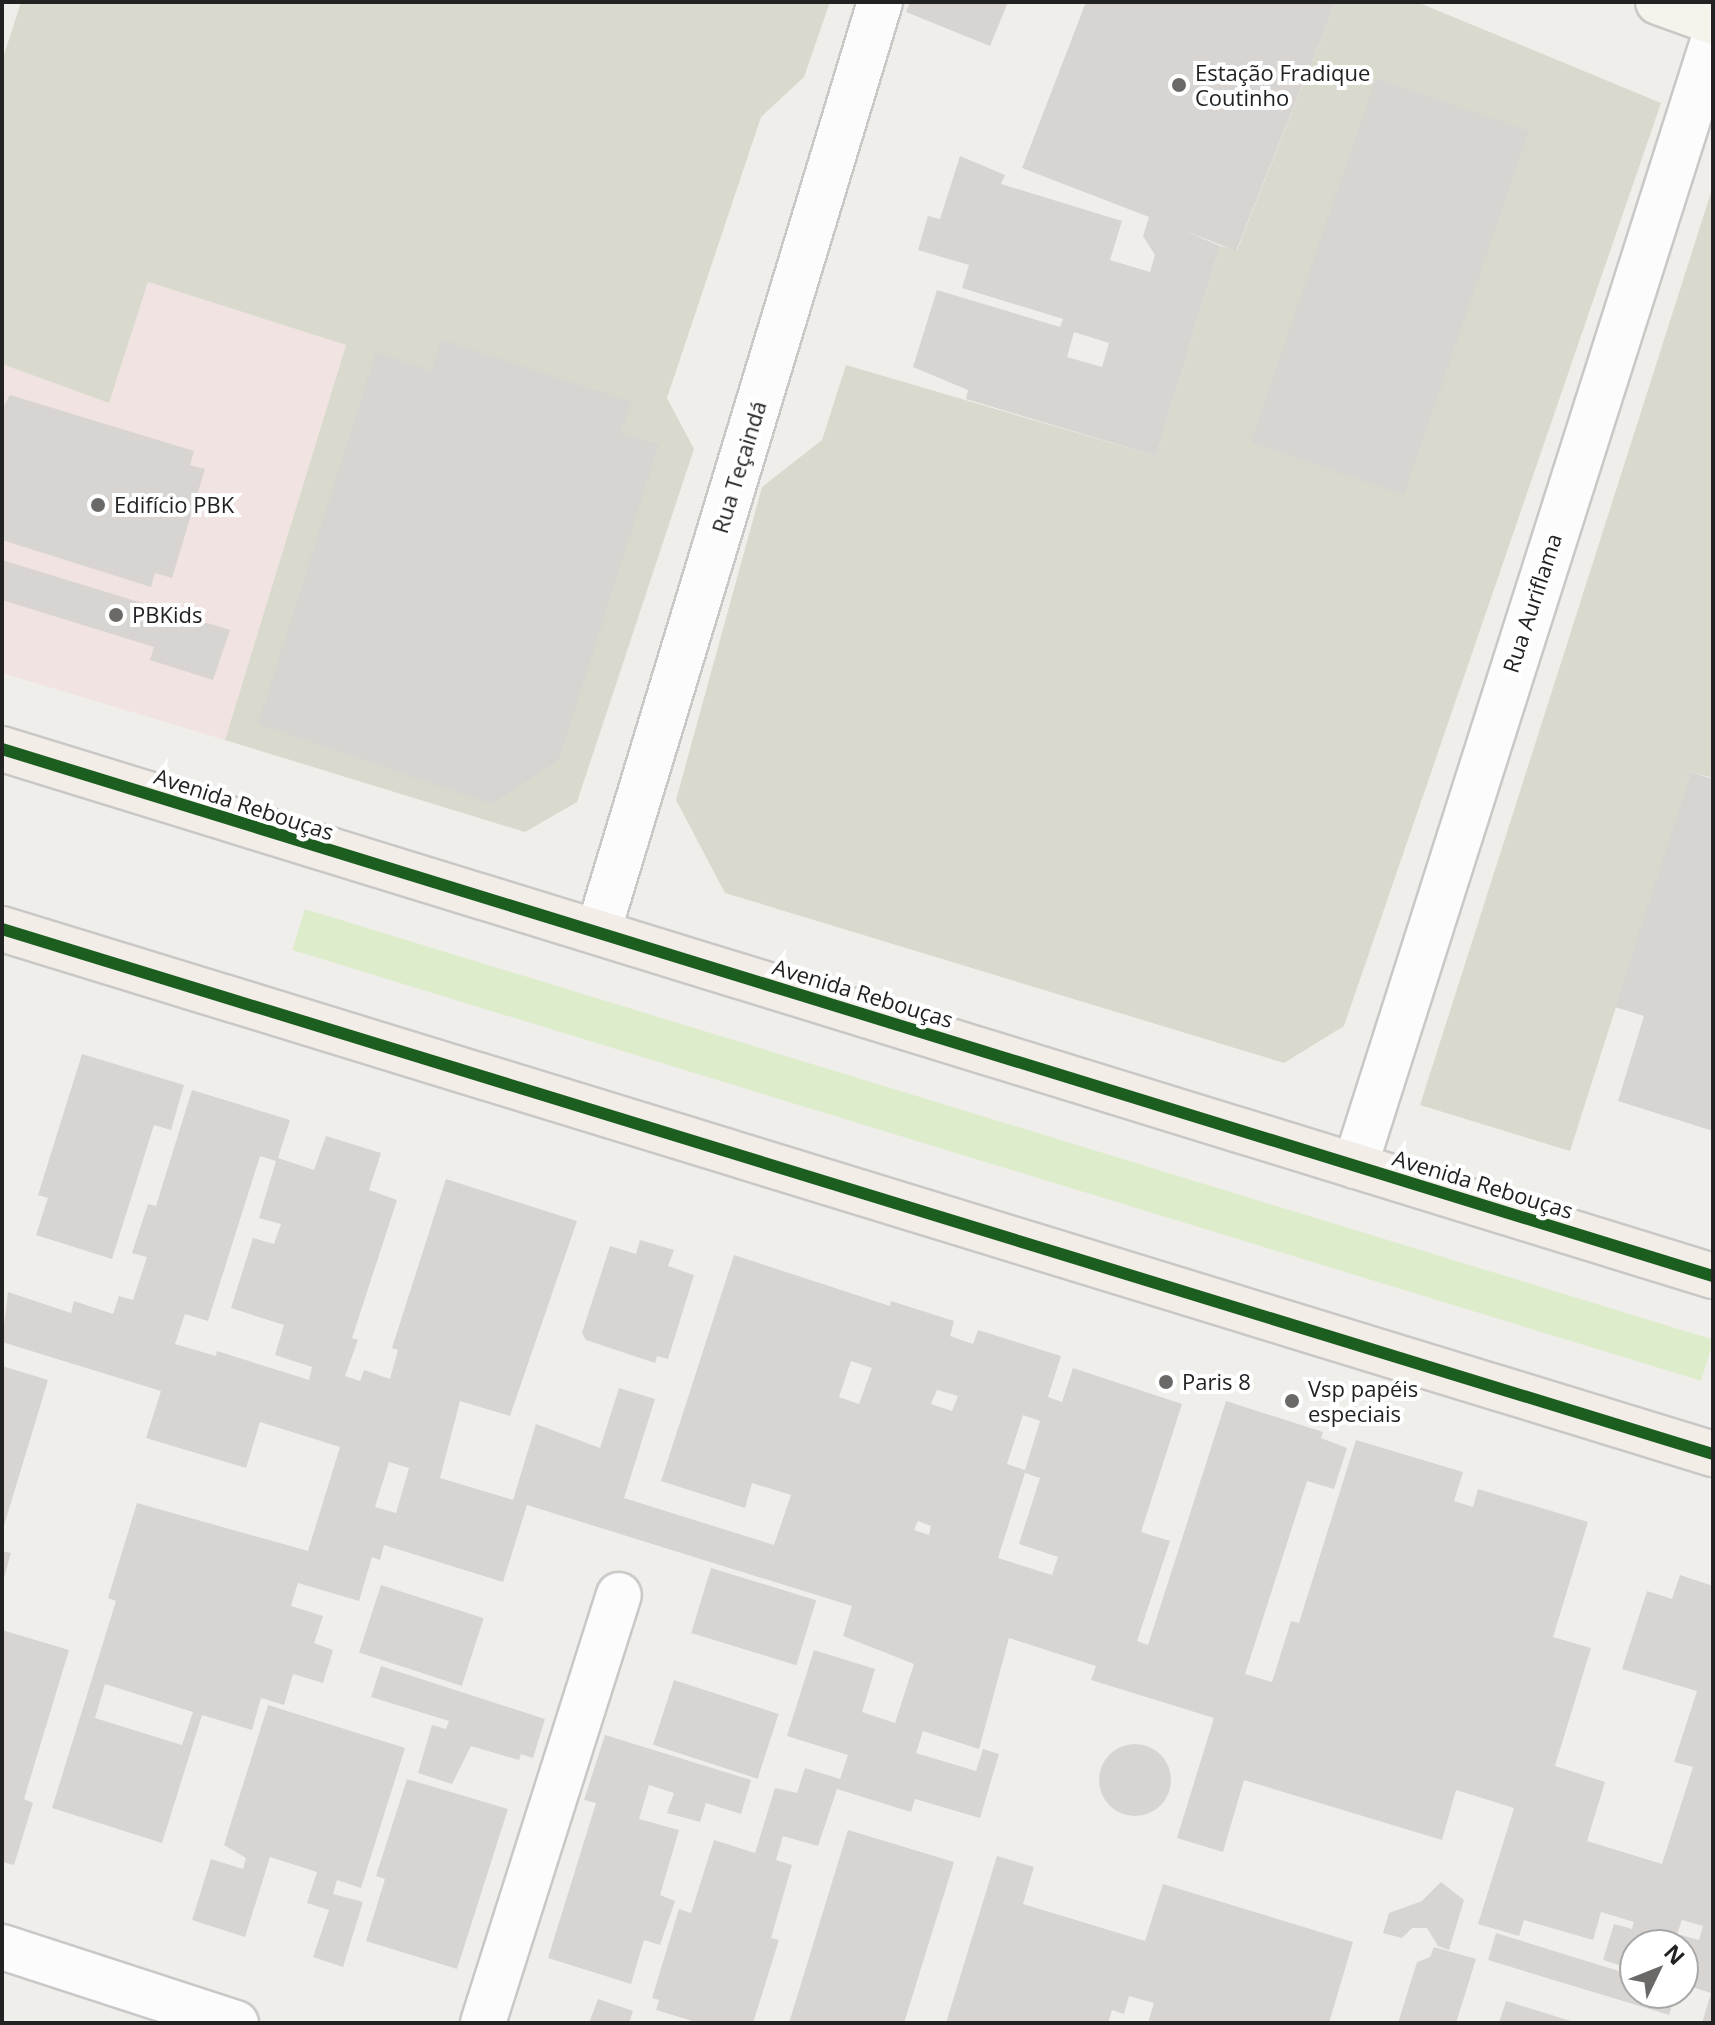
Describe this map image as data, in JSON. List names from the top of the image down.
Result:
{
  "streets": {
    "main road": ["Avenida Rebouças"],
    "street": ["Rua Teçaindá", "Rua Auriflama"]
  },
  "crossings": [
    ["Rua Teçaindá", "Avenida Rebouças"],
    ["Rua Auriflama", "Avenida Rebouças"]
  ],
  "places": [
    "Estação Fradique Coutinho",
    "Edifício PBK",
    "PBKids",
    "Paris 8",
    "Vsp papéis especiais"
  ],
  "north": "top right"
}
